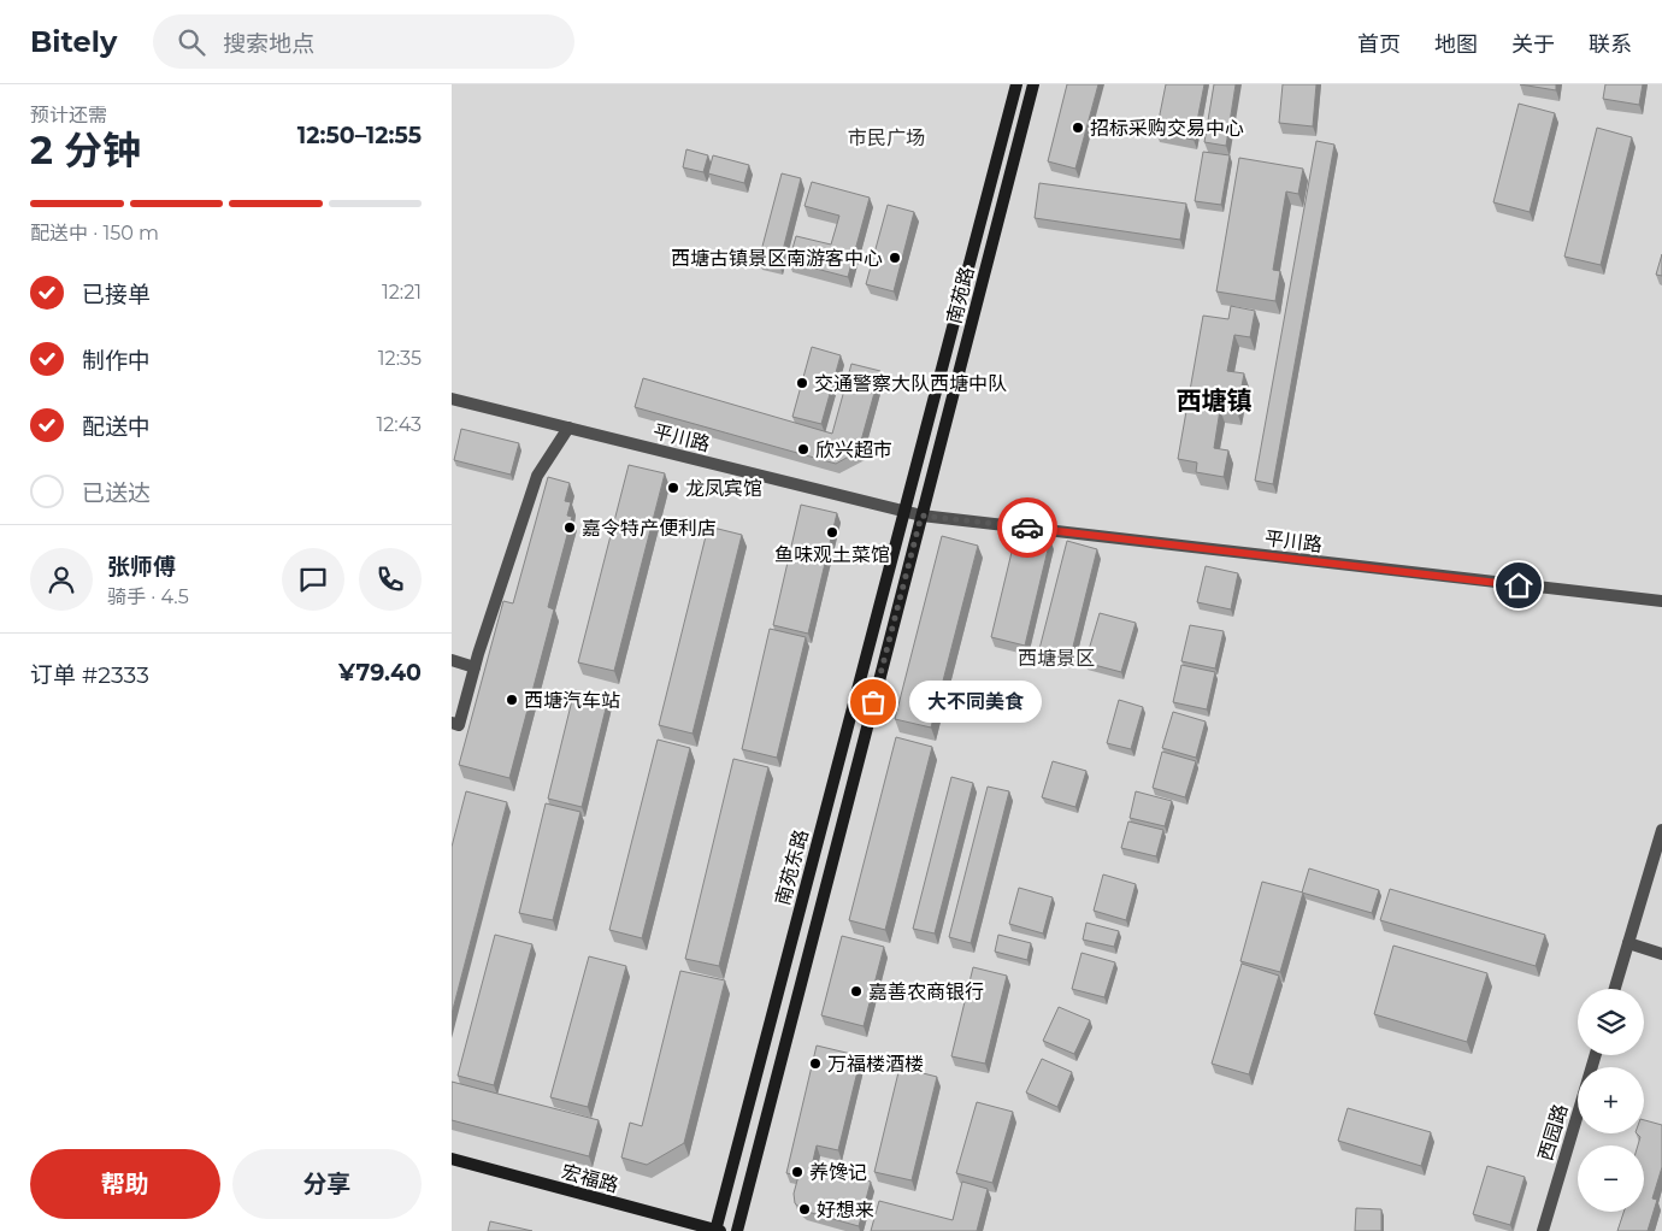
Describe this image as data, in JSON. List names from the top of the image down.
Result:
{
  "streets": {
    "main road": ["南苑路", "南苑东路", "宏福路"],
    "street": ["平川路", "西园路"]
  },
  "crossings": [
    ["南苑路", "平川路"],
    ["南苑路", "南苑东路"],
    ["平川路", "南苑东路"],
    ["南苑东路", "宏福路"]
  ],
  "districts": ["西塘镇"],
  "parks": ["市民广场", "西塘景区"],
  "places": [
    "招标采购交易中心",
    "西塘古镇景区南游客中心",
    "交通警察大队西塘中队",
    "欣兴超市",
    "龙凤宾馆",
    "嘉令特产便利店",
    "鱼味观土菜馆",
    "西塘汽车站",
    "大不同美食",
    "嘉善农商银行",
    "万福楼酒楼",
    "养馋记",
    "好想来"
  ],
  "page": {
    "header": "Bitely",
    "search": "搜索地点",
    "nav": [
      "首页",
      "地图",
      "关于",
      "联系"
    ],
    "heading": ["2 分钟", "预计还需", "12:50–12:55"],
    "panel": [
      "张师傅",
      "骑手 · 4.5",
      "订单 #2333",
      "¥79.40"
    ],
    "bar": "配送中 · 150 m",
    "list": [
      ["已接单", "12:21"],
      ["制作中", "12:35"],
      ["配送中", "12:43"],
      "已送达"
    ],
    "bubble": "大不同美食",
    "map_buttons": ["+", "−"],
    "buttons": ["帮助", "分享"]
  }
}
